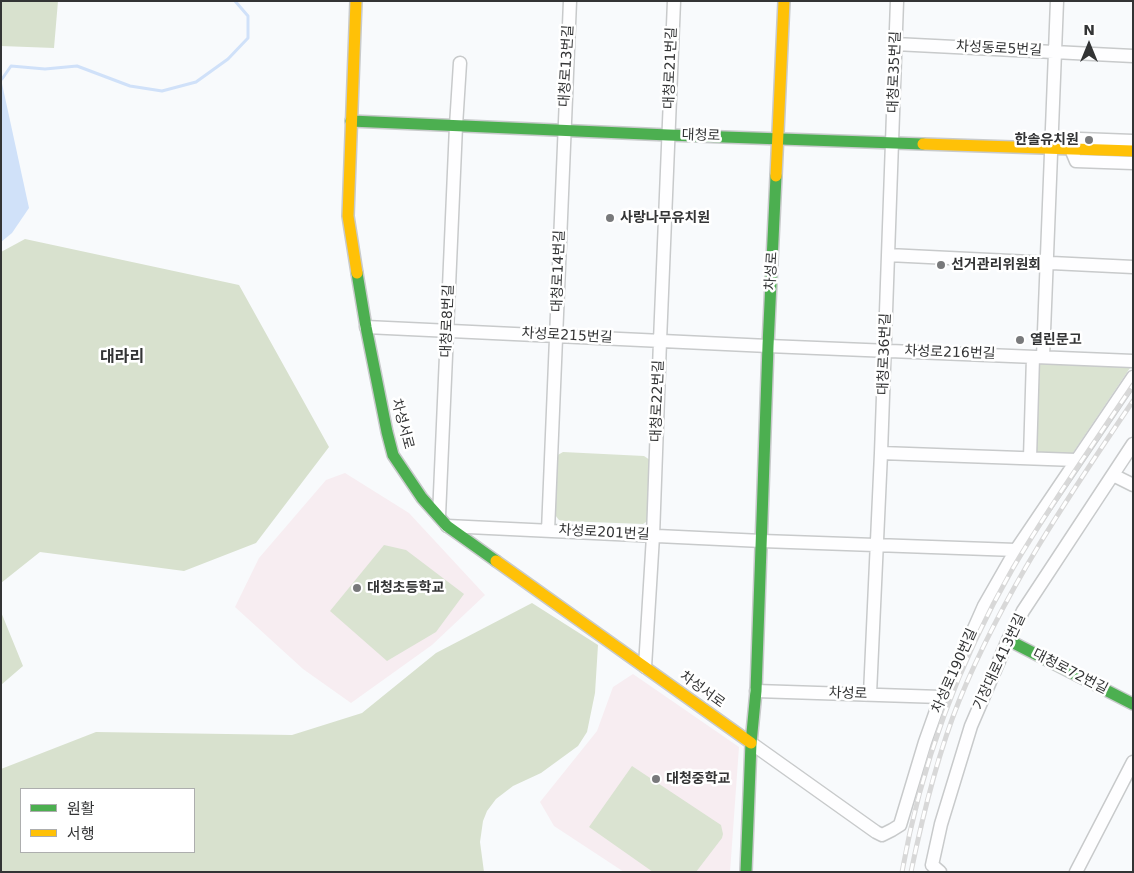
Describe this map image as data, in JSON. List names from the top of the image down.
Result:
{
  "streets": {
    "street": [
      "차성동로5번길",
      "대청로13번길",
      "대청로21번길",
      "대청로35번길",
      "대청로",
      "대청로14번길",
      "차성로",
      "대청로8번길",
      "차성로215번길",
      "차성로216번길",
      "대청로36번길",
      "대청로22번길",
      "차성서로",
      "차성로201번길",
      "기장대로413번길",
      "차성로190번길",
      "대청로72번길"
    ]
  },
  "crossings": [
    ["차성동로5번길", "대청로35번길"],
    ["대청로13번길", "대청로"],
    ["대청로13번길", "대청로14번길"],
    ["대청로21번길", "대청로"],
    ["대청로21번길", "대청로22번길"],
    ["대청로35번길", "대청로"],
    ["대청로35번길", "대청로36번길"],
    ["대청로", "대청로14번길"],
    ["대청로", "차성로"],
    ["대청로", "대청로8번길"],
    ["대청로", "대청로36번길"],
    ["대청로", "대청로22번길"],
    ["대청로", "차성서로"],
    ["대청로14번길", "차성로215번길"],
    ["대청로14번길", "차성로201번길"],
    ["차성로", "차성로215번길"],
    ["차성로", "차성로216번길"],
    ["차성로", "대청로36번길"],
    ["차성로", "차성서로"],
    ["차성로", "차성로201번길"],
    ["차성로", "차성로190번길"],
    ["대청로8번길", "차성로215번길"],
    ["대청로8번길", "차성서로"],
    ["대청로8번길", "차성로201번길"],
    ["차성로215번길", "차성로216번길"],
    ["차성로215번길", "대청로22번길"],
    ["차성로215번길", "차성서로"],
    ["차성로216번길", "대청로36번길"],
    ["대청로22번길", "차성서로"],
    ["대청로22번길", "차성로201번길"],
    ["차성서로", "차성로201번길"],
    ["차성서로", "차성로190번길"],
    ["기장대로413번길", "대청로72번길"]
  ],
  "districts": ["대라리"],
  "places": [
    "한솔유치원",
    "사랑나무유치원",
    "선거관리위원회",
    "열린문고",
    "대청초등학교",
    "대청중학교"
  ],
  "legend": ["원활", "서행"],
  "north": "top"
}
